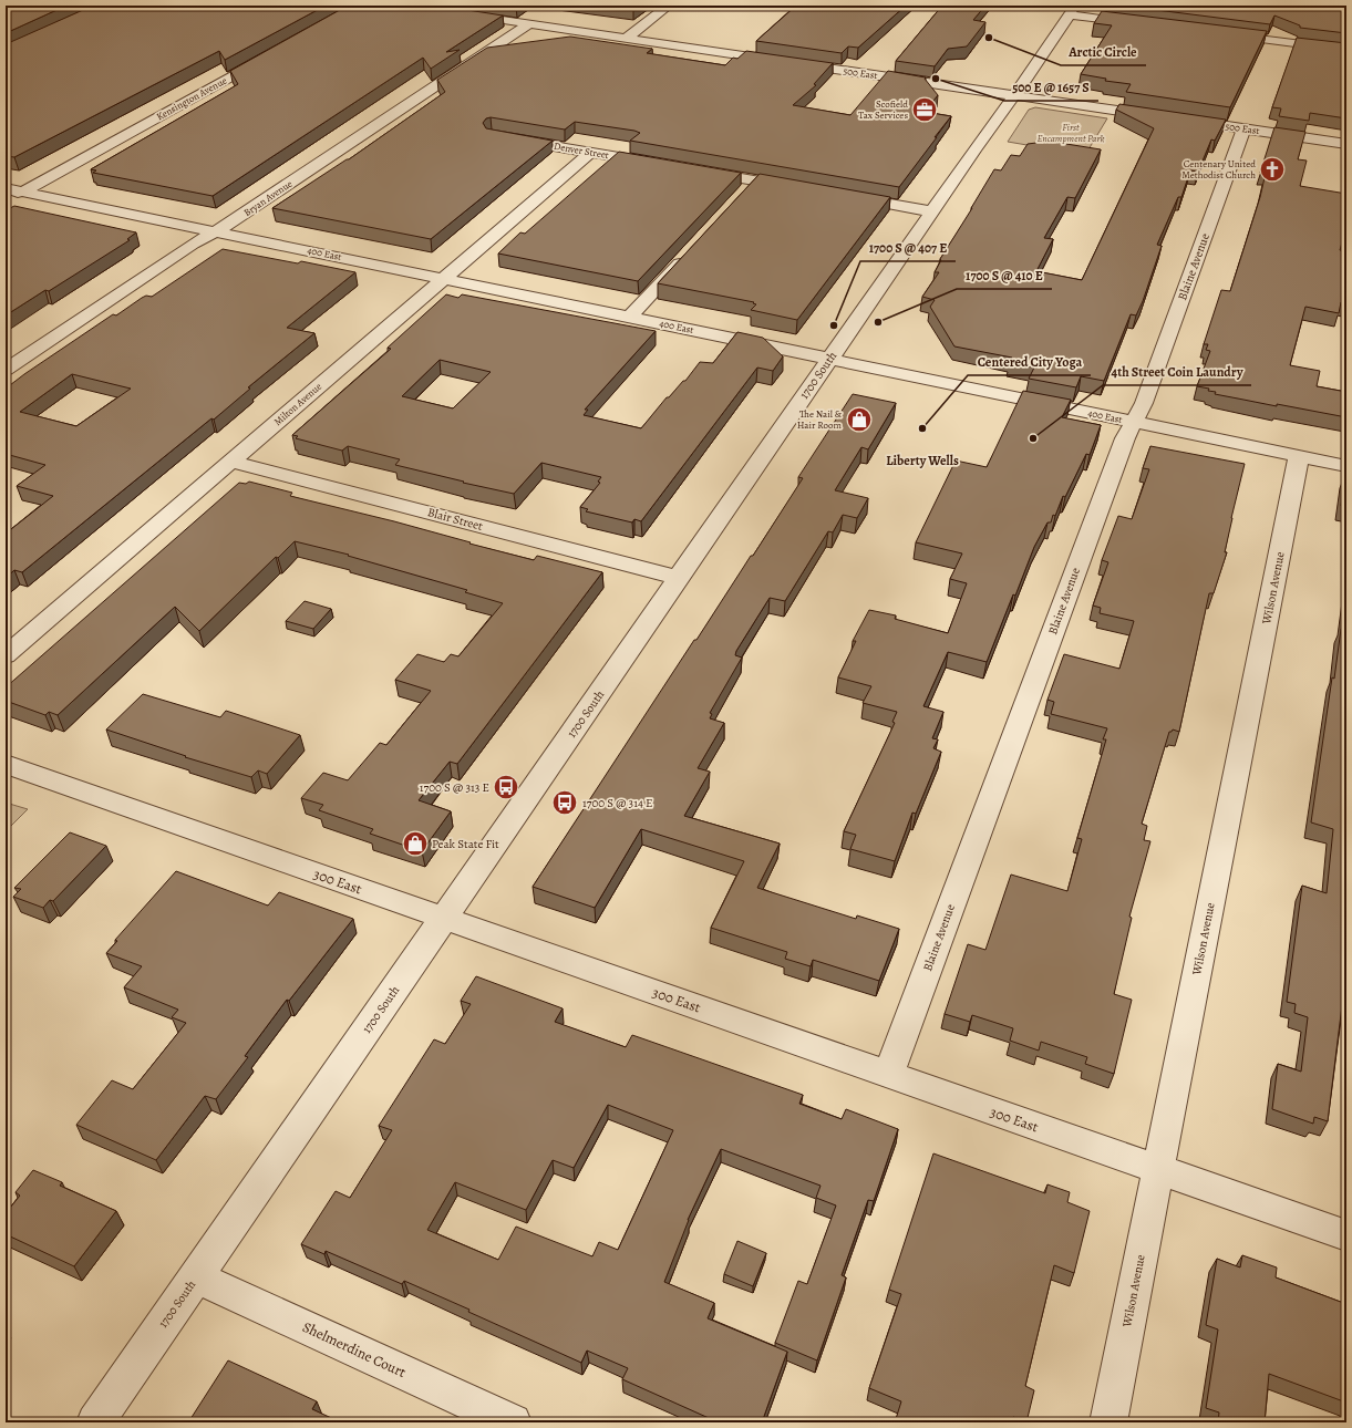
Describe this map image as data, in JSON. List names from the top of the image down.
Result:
{
  "streets": {
    "street": [
      "500 East",
      "Kensington Avenue",
      "Denver Street",
      "Bryan Avenue",
      "400 East",
      "Blaine Avenue",
      "1700 South",
      "Milton Avenue",
      "Blair Street",
      "Wilson Avenue",
      "300 East",
      "Shelmerdine Court"
    ]
  },
  "crossings": [
    ["500 East", "Bryan Avenue"],
    ["500 East", "Blaine Avenue"],
    ["500 East", "1700 South"],
    ["Kensington Avenue", "400 East"],
    ["Denver Street", "Milton Avenue"],
    ["Bryan Avenue", "400 East"],
    ["400 East", "Blaine Avenue"],
    ["400 East", "1700 South"],
    ["400 East", "Milton Avenue"],
    ["400 East", "Wilson Avenue"],
    ["Blaine Avenue", "300 East"],
    ["1700 South", "Blair Street"],
    ["1700 South", "300 East"],
    ["1700 South", "Shelmerdine Court"],
    ["Milton Avenue", "Blair Street"],
    ["Wilson Avenue", "300 East"]
  ],
  "districts": ["Liberty Wells"],
  "parks": ["First Encampment Park"],
  "places": {
    "other": [
      "Arctic Circle",
      "500 E @ 1657 S",
      "1700 S @ 410 E",
      "1700 S @ 407 E",
      "Centered City Yoga",
      "4th Street Coin Laundry"
    ],
    "office": ["Scofield Tax Services"],
    "church": ["Centenary United Methodist Church"],
    "shop": ["The Nail & Hair Room", "Peak State Fit"],
    "bus stop": ["1700 S @ 313 E", "1700 S @ 314 E"]
  }
}
